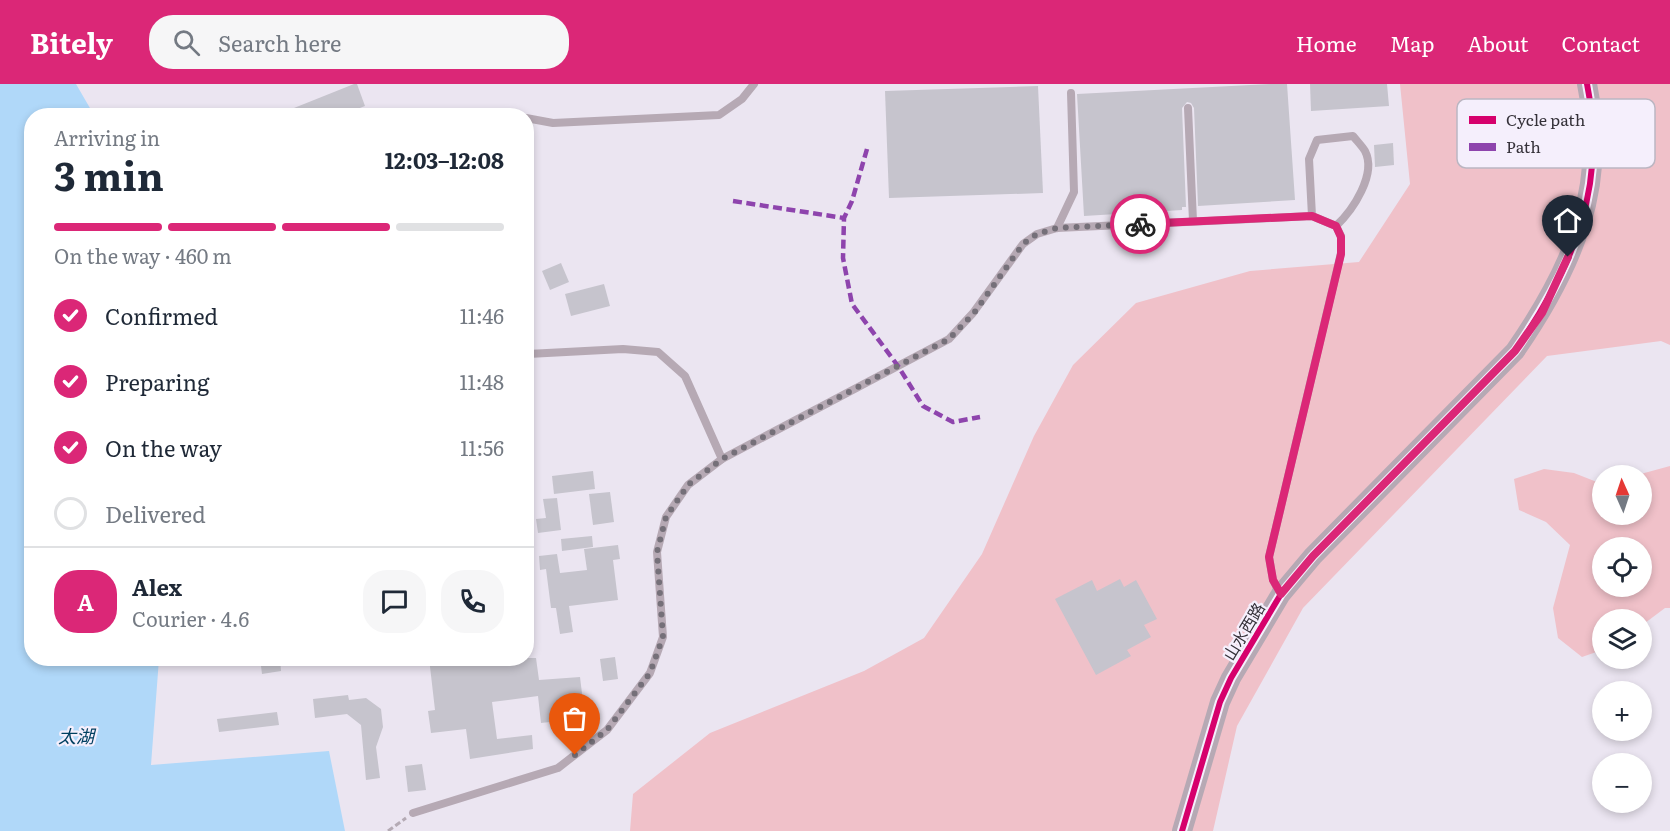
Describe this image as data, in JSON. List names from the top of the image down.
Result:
{
  "streets": {
    "street": ["山水西路"]
  },
  "water": ["太湖"],
  "legend": ["Cycle path", "Path"],
  "north": "top",
  "page": {
    "header": "Bitely",
    "search": "Search here",
    "nav": [
      "Home",
      "Map",
      "About",
      "Contact"
    ],
    "heading": ["3 min", "Arriving in", "12:03–12:08"],
    "panel": ["Alex", "Courier · 4.6"],
    "bar": "On the way · 460 m",
    "list": [
      ["Confirmed", "11:46"],
      ["Preparing", "11:48"],
      ["On the way", "11:56"],
      "Delivered"
    ],
    "map_buttons": ["+", "−"],
    "round": "A"
  }
}
